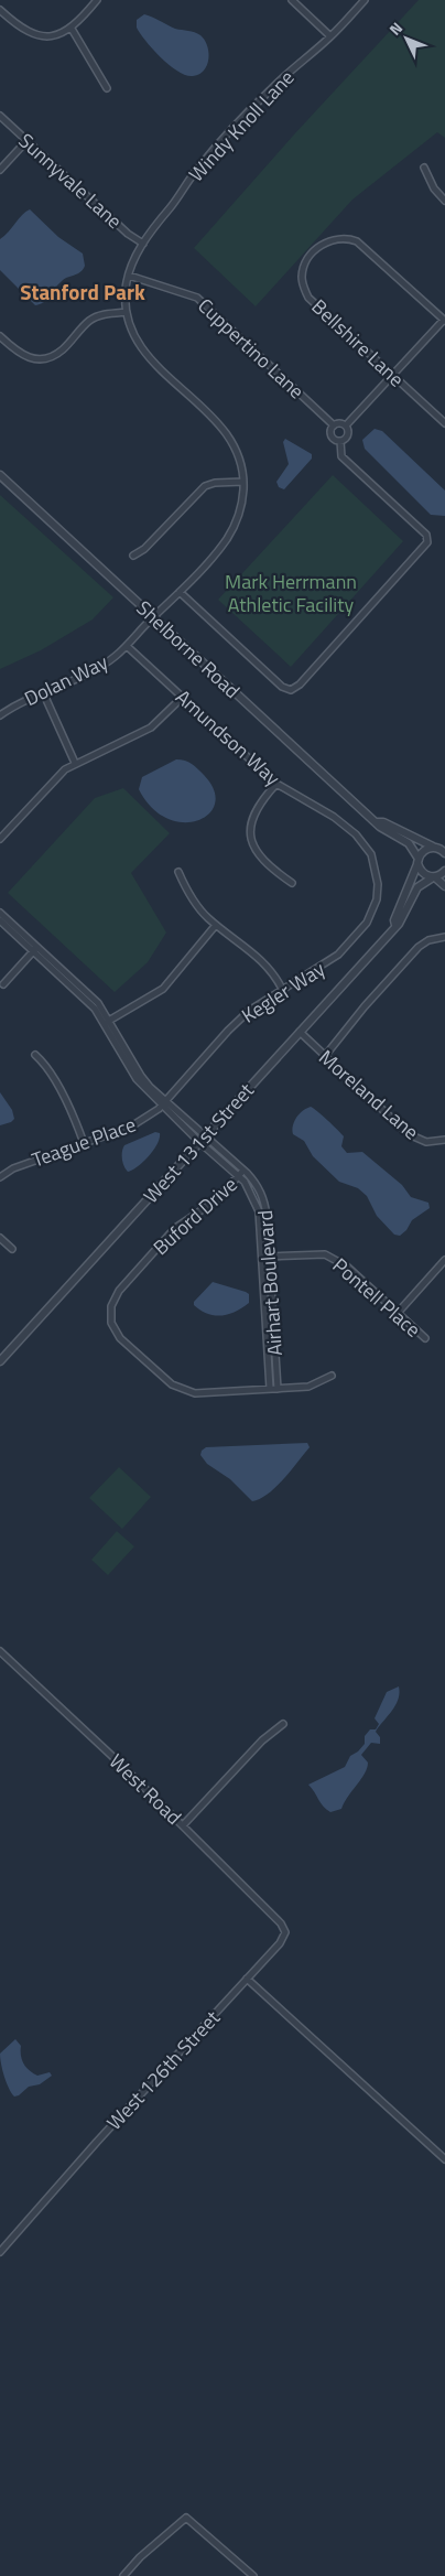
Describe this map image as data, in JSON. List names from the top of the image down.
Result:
{
  "streets": {
    "street": [
      "Windy Knoll Lane",
      "Sunnyvale Lane",
      "Bellshire Lane",
      "Cuppertino Lane",
      "Shelborne Road",
      "Dolan Way",
      "Amundson Way",
      "Kegler Way",
      "Moreland Lane",
      "Teague Place",
      "West 131st Street",
      "Buford Drive",
      "Airhart Boulevard",
      "Pontell Place",
      "West Road",
      "West 126th Street"
    ]
  },
  "crossings": [
    ["Windy Knoll Lane", "Sunnyvale Lane"],
    ["Windy Knoll Lane", "Cuppertino Lane"],
    ["Windy Knoll Lane", "Shelborne Road"],
    ["Windy Knoll Lane", "Dolan Way"],
    ["Shelborne Road", "Dolan Way"],
    ["Shelborne Road", "West 131st Street"],
    ["Dolan Way", "Amundson Way"],
    ["Amundson Way", "Kegler Way"],
    ["Kegler Way", "Teague Place"],
    ["Kegler Way", "Airhart Boulevard"],
    ["Moreland Lane", "West 131st Street"],
    ["Teague Place", "Airhart Boulevard"],
    ["West 131st Street", "Airhart Boulevard"],
    ["Buford Drive", "Airhart Boulevard"],
    ["Airhart Boulevard", "Pontell Place"],
    ["West Road", "West 126th Street"]
  ],
  "districts": ["Stanford Park"],
  "parks": ["Mark Herrmann Athletic Facility"],
  "north": "top left"
}
